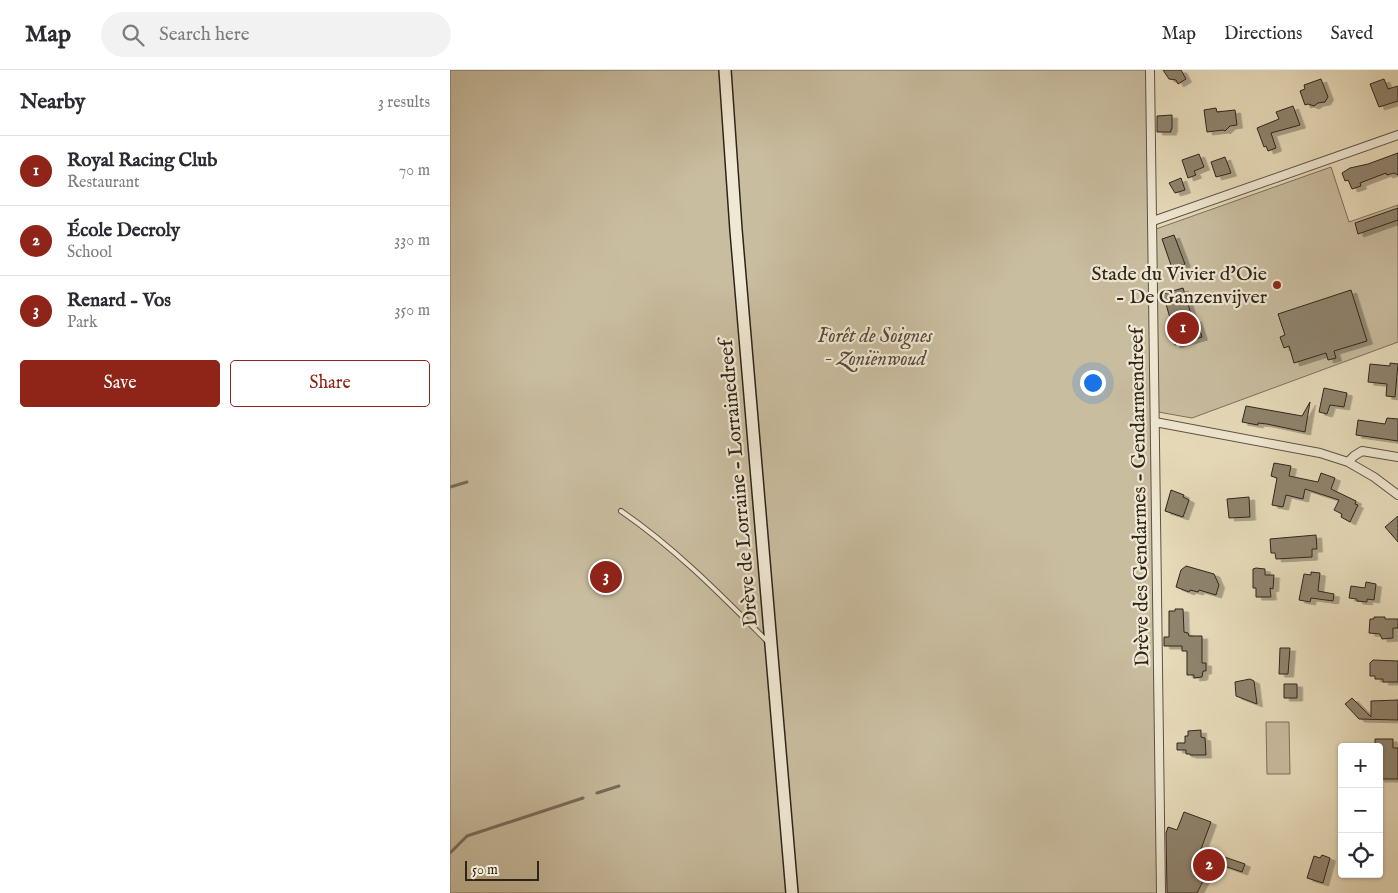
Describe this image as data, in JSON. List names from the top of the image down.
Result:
{
  "streets": {
    "main road": ["Drève de Lorraine - Lorrainedreef"],
    "street": ["Drève des Gendarmes - Gendarmendreef"]
  },
  "parks": ["Forêt de Soignes - Zoniënwoud"],
  "places": ["Stade du Vivier d'Oie - De Ganzenvijver"],
  "scale_bar": "50 m",
  "page": {
    "header": "Map",
    "search": "Search here",
    "nav": ["Map", "Directions", "Saved"],
    "heading": ["Nearby", "3 results"],
    "list": [
      {
        "mark": "1",
        "name": "Royal Racing Club",
        "note": "Restaurant",
        "value": "70 m"
      },
      {
        "mark": "2",
        "name": "École Decroly",
        "note": "School",
        "value": "330 m"
      },
      {
        "mark": "3",
        "name": "Renard - Vos",
        "note": "Park",
        "value": "350 m"
      }
    ],
    "pins": ["1", "3", "2"],
    "buttons": ["Save", "Share"],
    "map_buttons": ["+", "−"],
    "scale": "50 m"
  }
}
